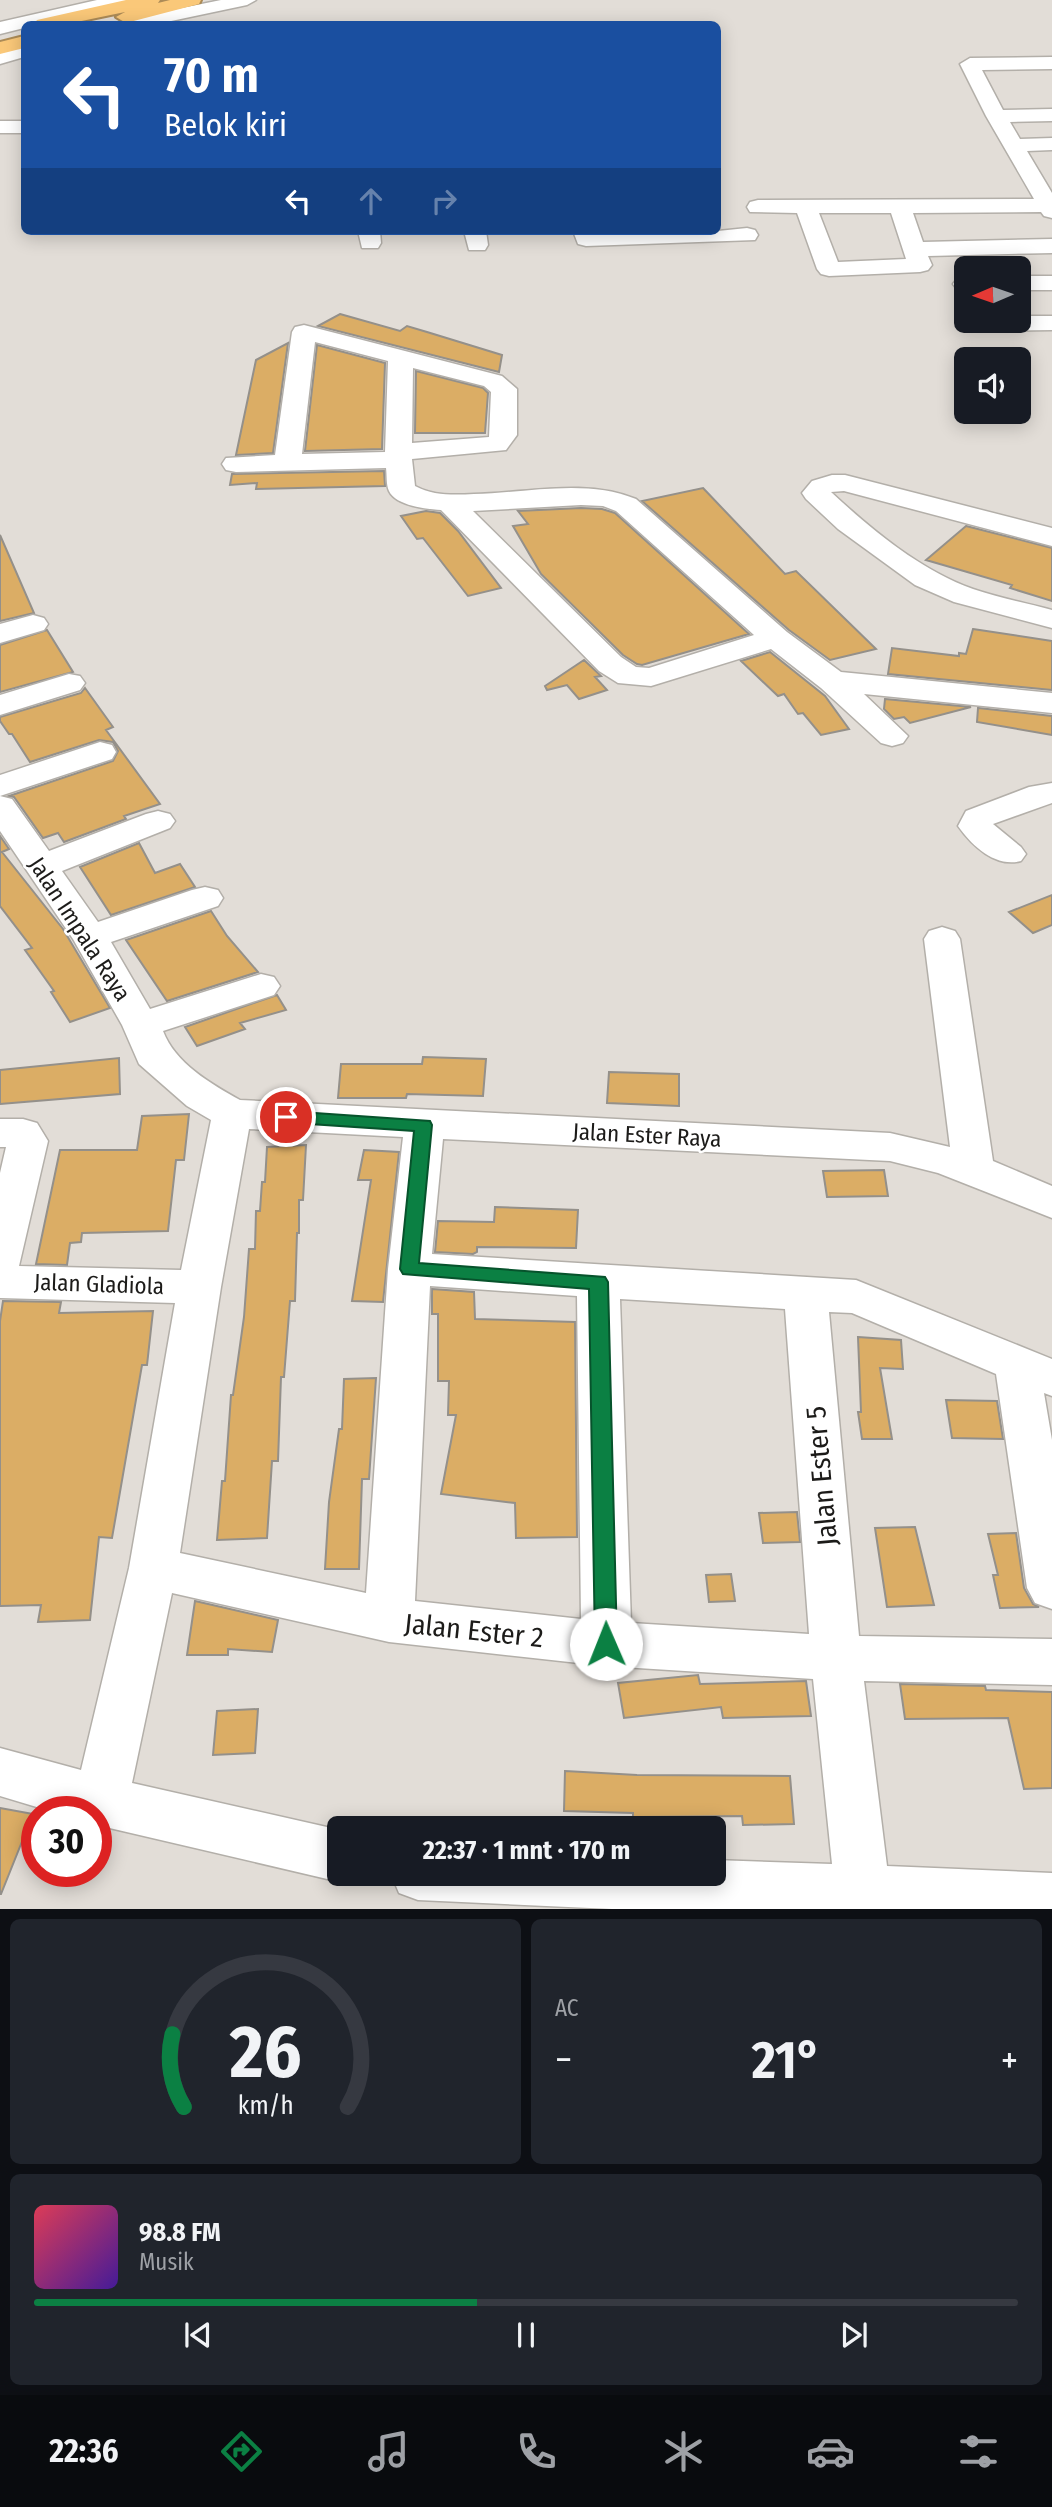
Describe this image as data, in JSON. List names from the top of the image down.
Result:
{
  "streets": {
    "street": [
      "Jalan Impala Raya",
      "Jalan Ester Raya",
      "Jalan Gladiola",
      "Jalan Ester 5",
      "Jalan Ester 2"
    ]
  },
  "crossings": [
    ["Jalan Impala Raya", "Jalan Ester Raya"],
    ["Jalan Ester 5", "Jalan Ester 2"]
  ],
  "north": "left",
  "page": {
    "turn": ["70 m", "Belok kiri"],
    "limit": "30",
    "trip": "22:37 · 1 mnt · 170 m",
    "tile": "AC",
    "heat": ["−", "21°", "+"],
    "song": ["98.8 FM", "Musik"],
    "tabs": "22:36",
    "gauge": ["26", "km/h"]
  }
}
